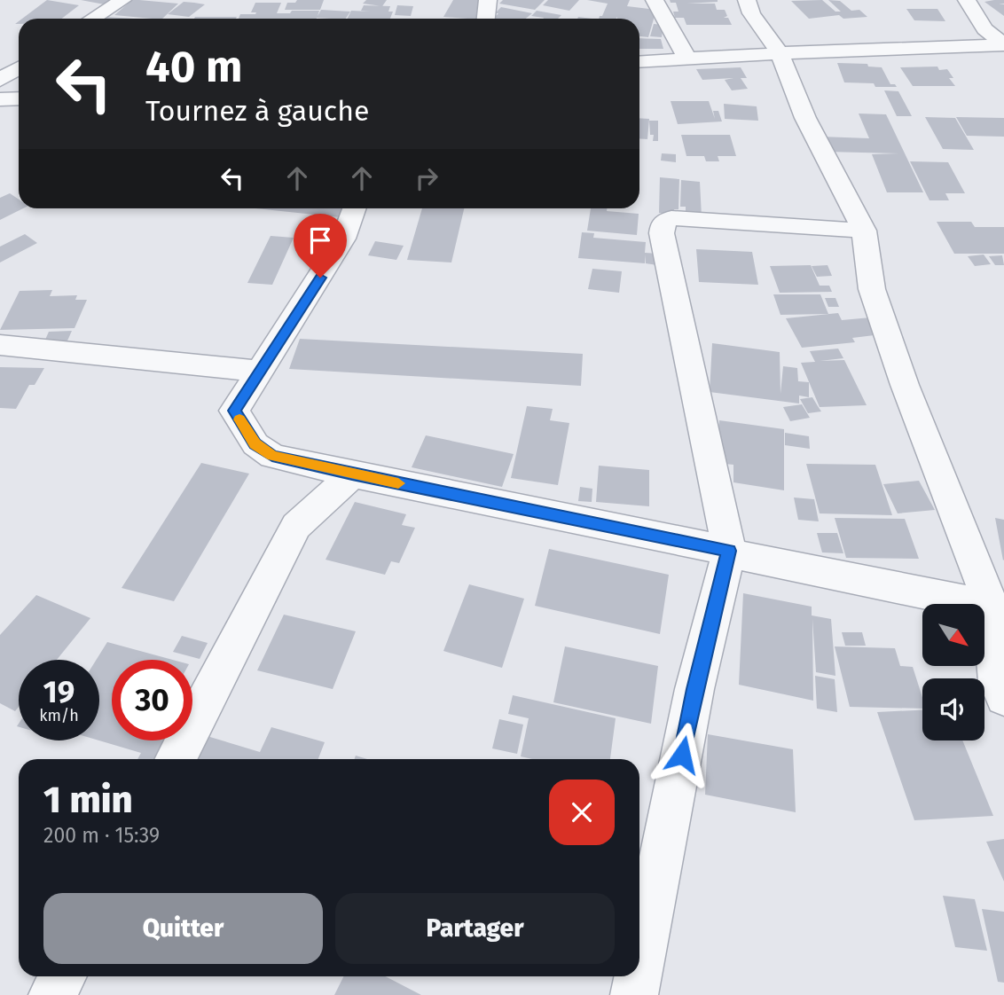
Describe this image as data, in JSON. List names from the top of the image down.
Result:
{
  "north": "bottom right",
  "page": {
    "turn": ["40 m", "Tournez à gauche"],
    "speed": "19 km/h",
    "limit": "30",
    "heading": ["1 min", "200 m · 15:39"],
    "buttons": ["Quitter", "Partager"]
  }
}
